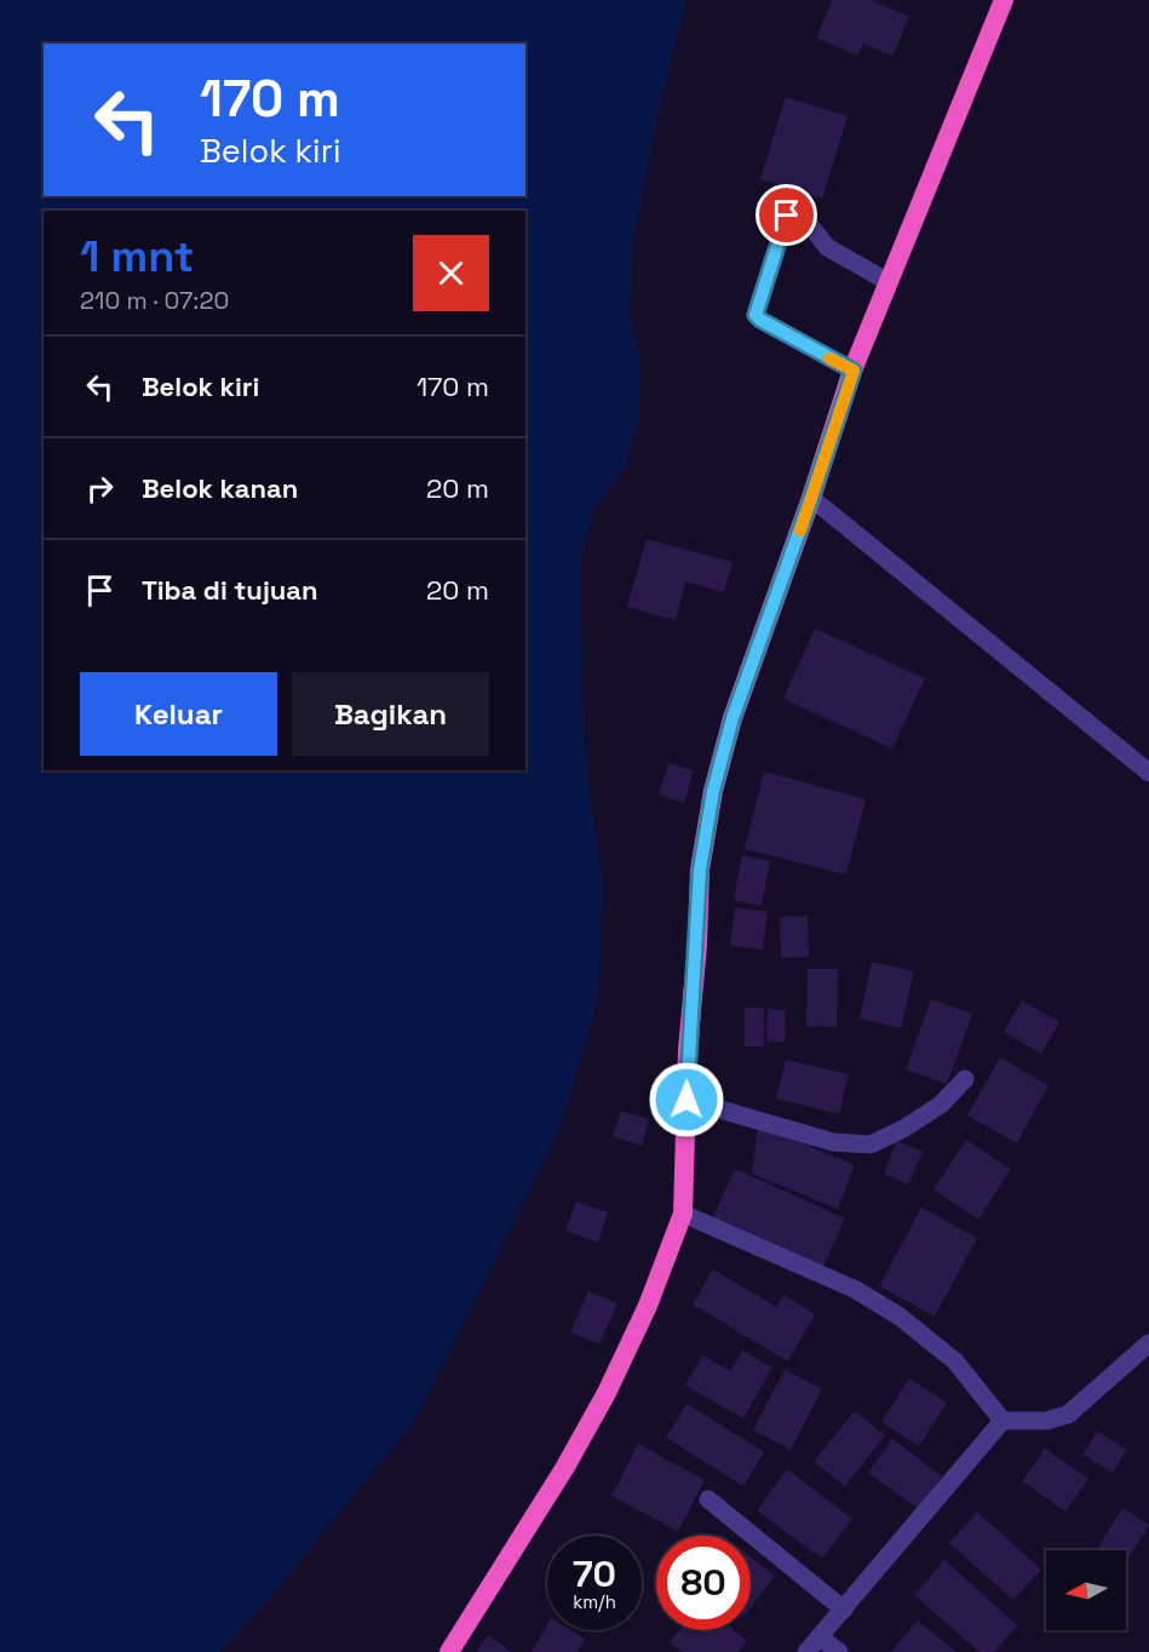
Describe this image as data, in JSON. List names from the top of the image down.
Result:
{
  "north": "left",
  "page": {
    "turn": ["170 m", "Belok kiri"],
    "heading": ["1 mnt", "210 m · 07:20"],
    "list": [
      {
        "name": "Belok kiri",
        "value": "170 m"
      },
      {
        "name": "Belok kanan",
        "value": "20 m"
      },
      {
        "name": "Tiba di tujuan",
        "value": "20 m"
      }
    ],
    "buttons": ["Keluar", "Bagikan"],
    "speed": "70 km/h",
    "limit": "80"
  }
}
